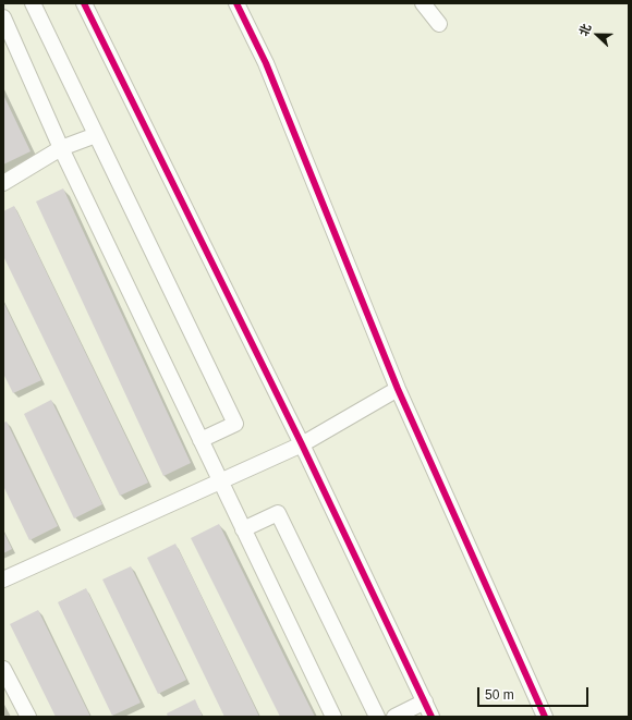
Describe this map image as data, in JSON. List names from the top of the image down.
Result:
{
  "scale_bar": "50 m",
  "north": "left"
}
